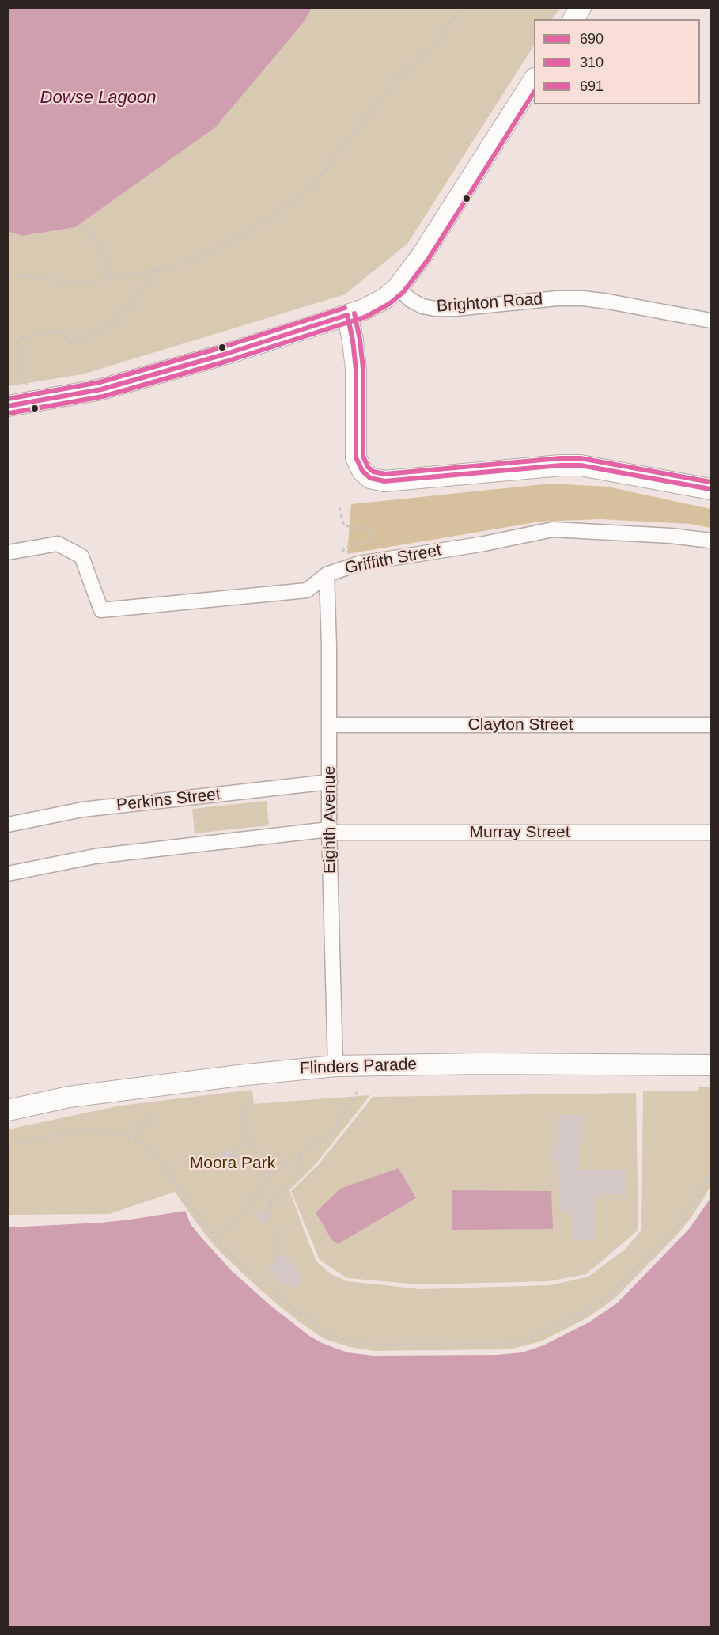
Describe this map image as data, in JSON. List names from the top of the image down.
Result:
{
  "streets": {
    "main road": ["Flinders Parade"],
    "street": [
      "Brighton Road",
      "Griffith Street",
      "Clayton Street",
      "Perkins Street",
      "Eighth Avenue",
      "Murray Street"
    ]
  },
  "crossings": [
    ["Griffith Street", "Eighth Avenue"],
    ["Clayton Street", "Eighth Avenue"],
    ["Perkins Street", "Eighth Avenue"],
    ["Eighth Avenue", "Murray Street"],
    ["Eighth Avenue", "Flinders Parade"]
  ],
  "water": ["Dowse Lagoon"],
  "parks": ["Moora Park"],
  "lines": ["transit line 310", "transit line 691", "transit line 690"],
  "legend": ["690", "310", "691"]
}
